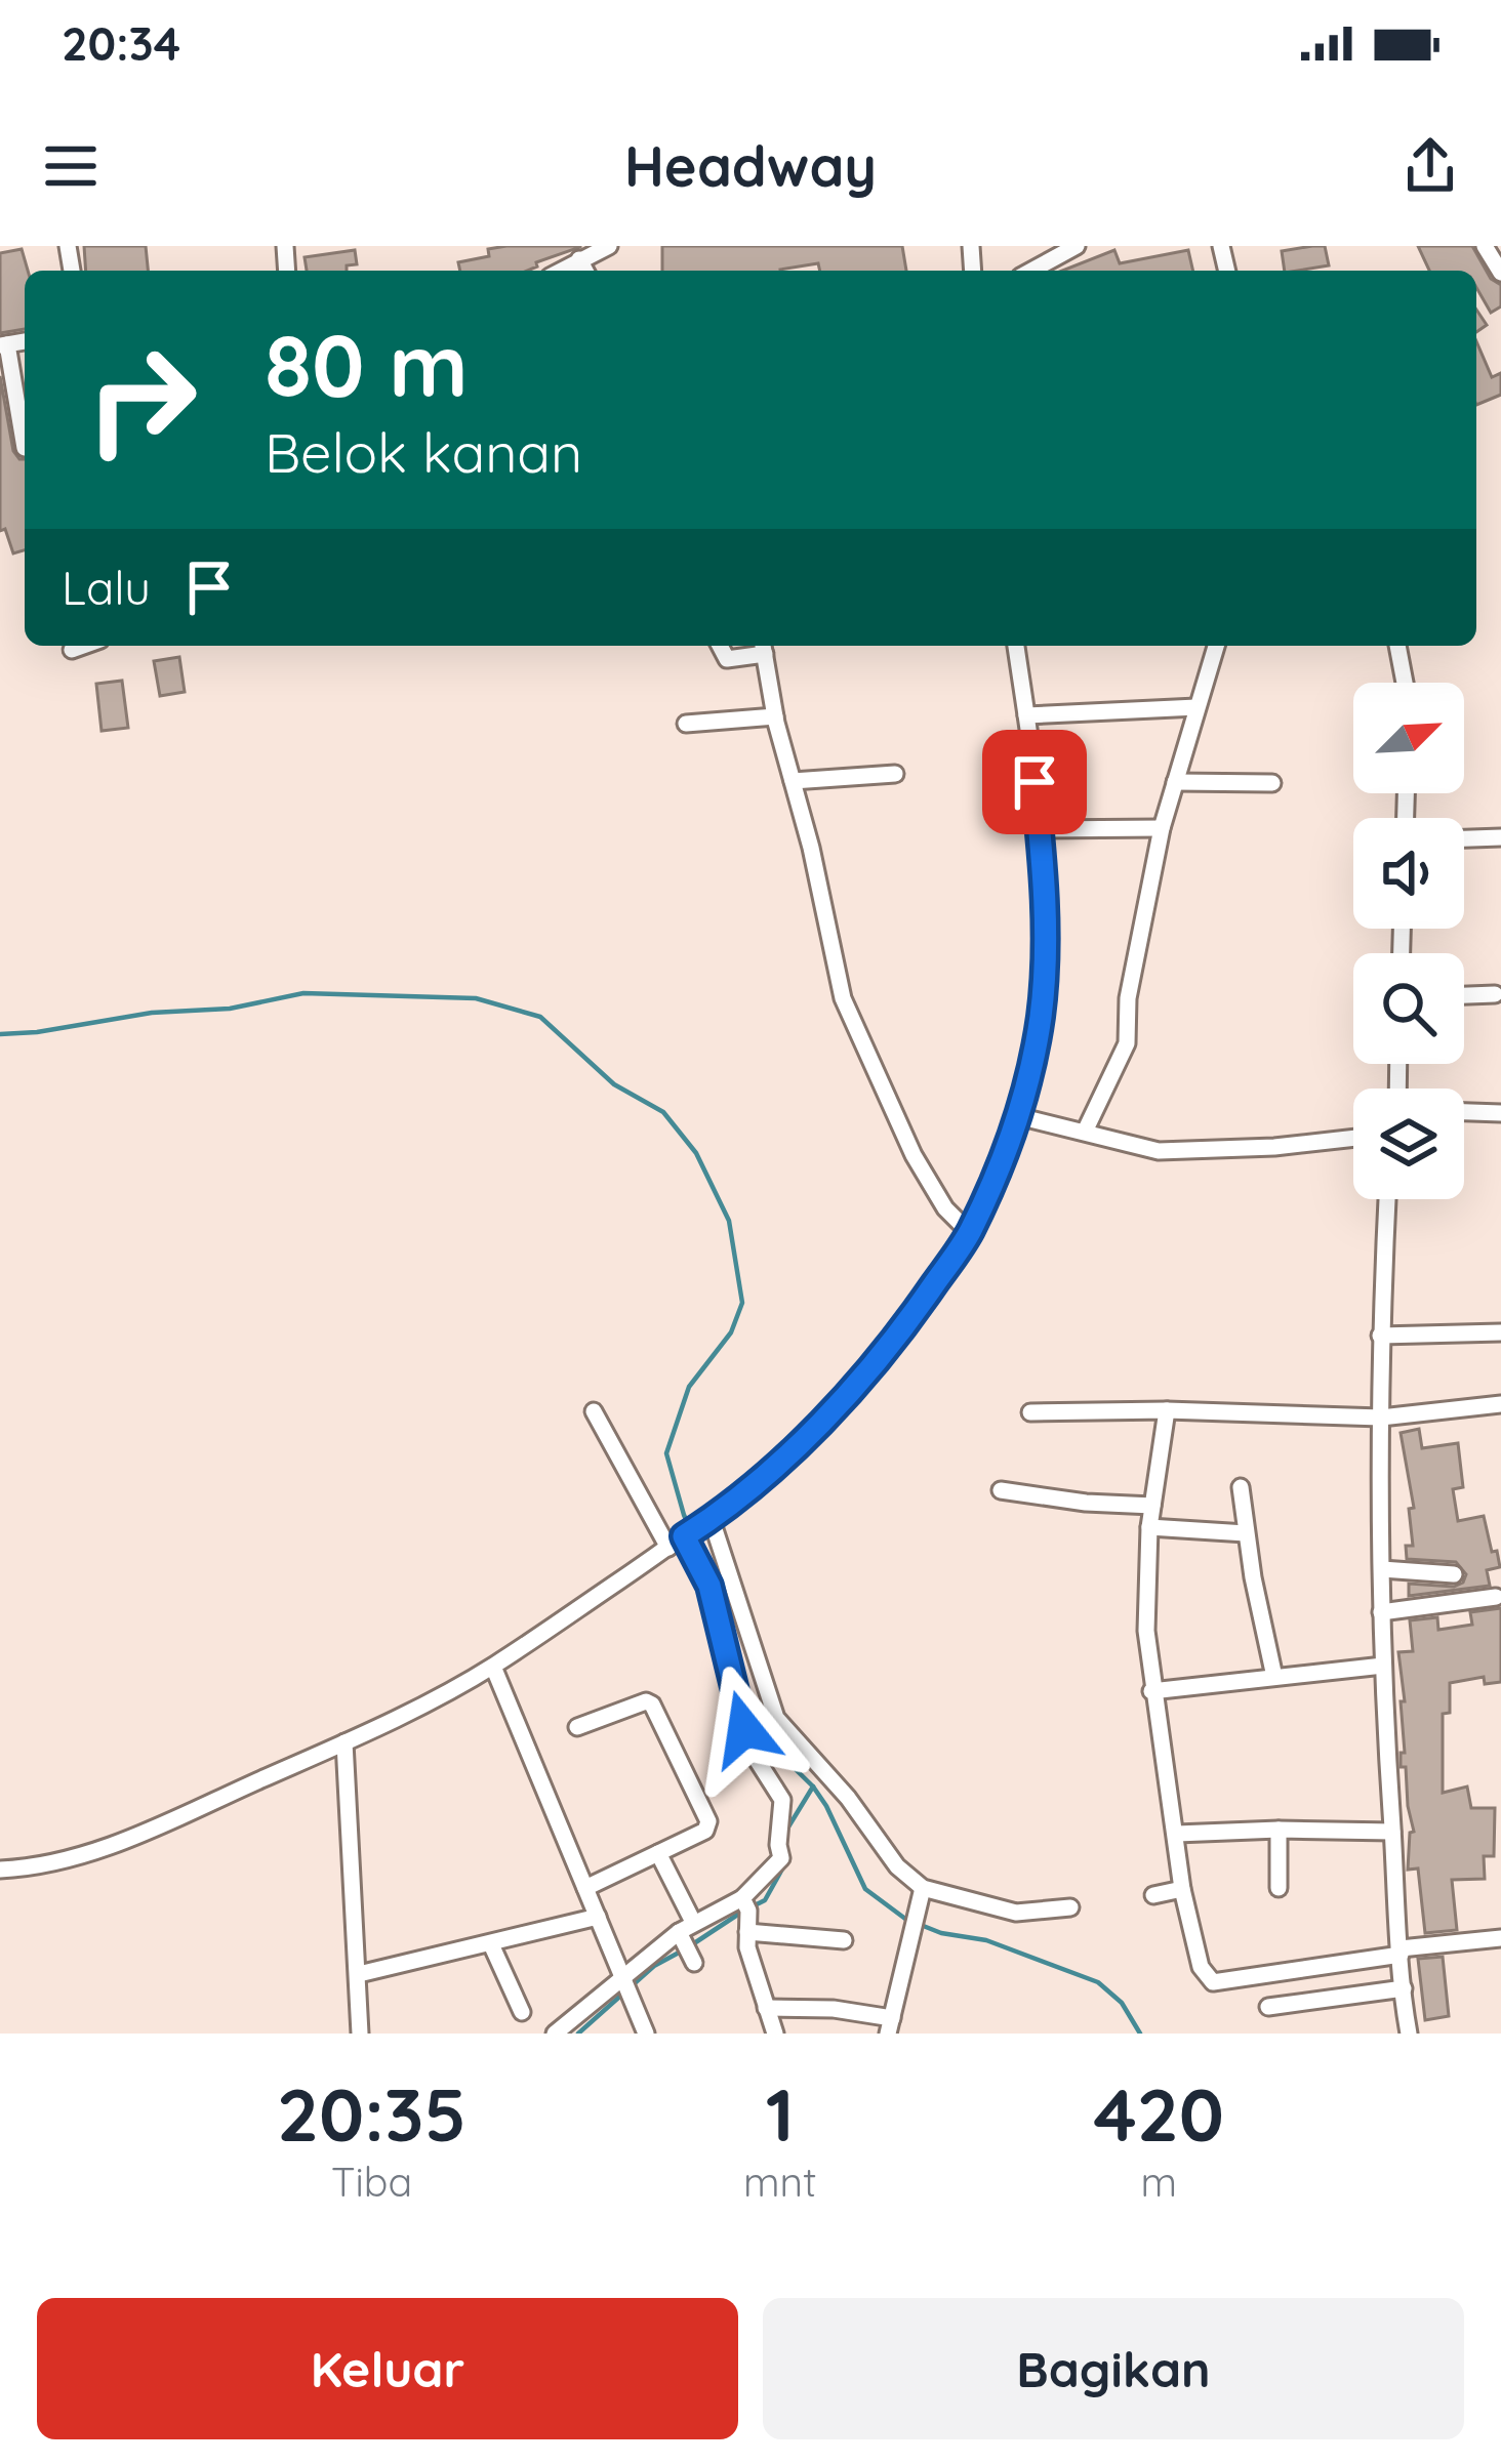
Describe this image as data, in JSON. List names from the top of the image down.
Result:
{
  "north": "top right",
  "page": {
    "status": "20:34",
    "header": "Headway",
    "turn": ["80 m", "Belok kanan"],
    "then": "Lalu",
    "eta": [
      "20:35",
      "Tiba",
      "1",
      "mnt",
      "420",
      "m"
    ],
    "buttons": ["Keluar", "Bagikan"]
  }
}
